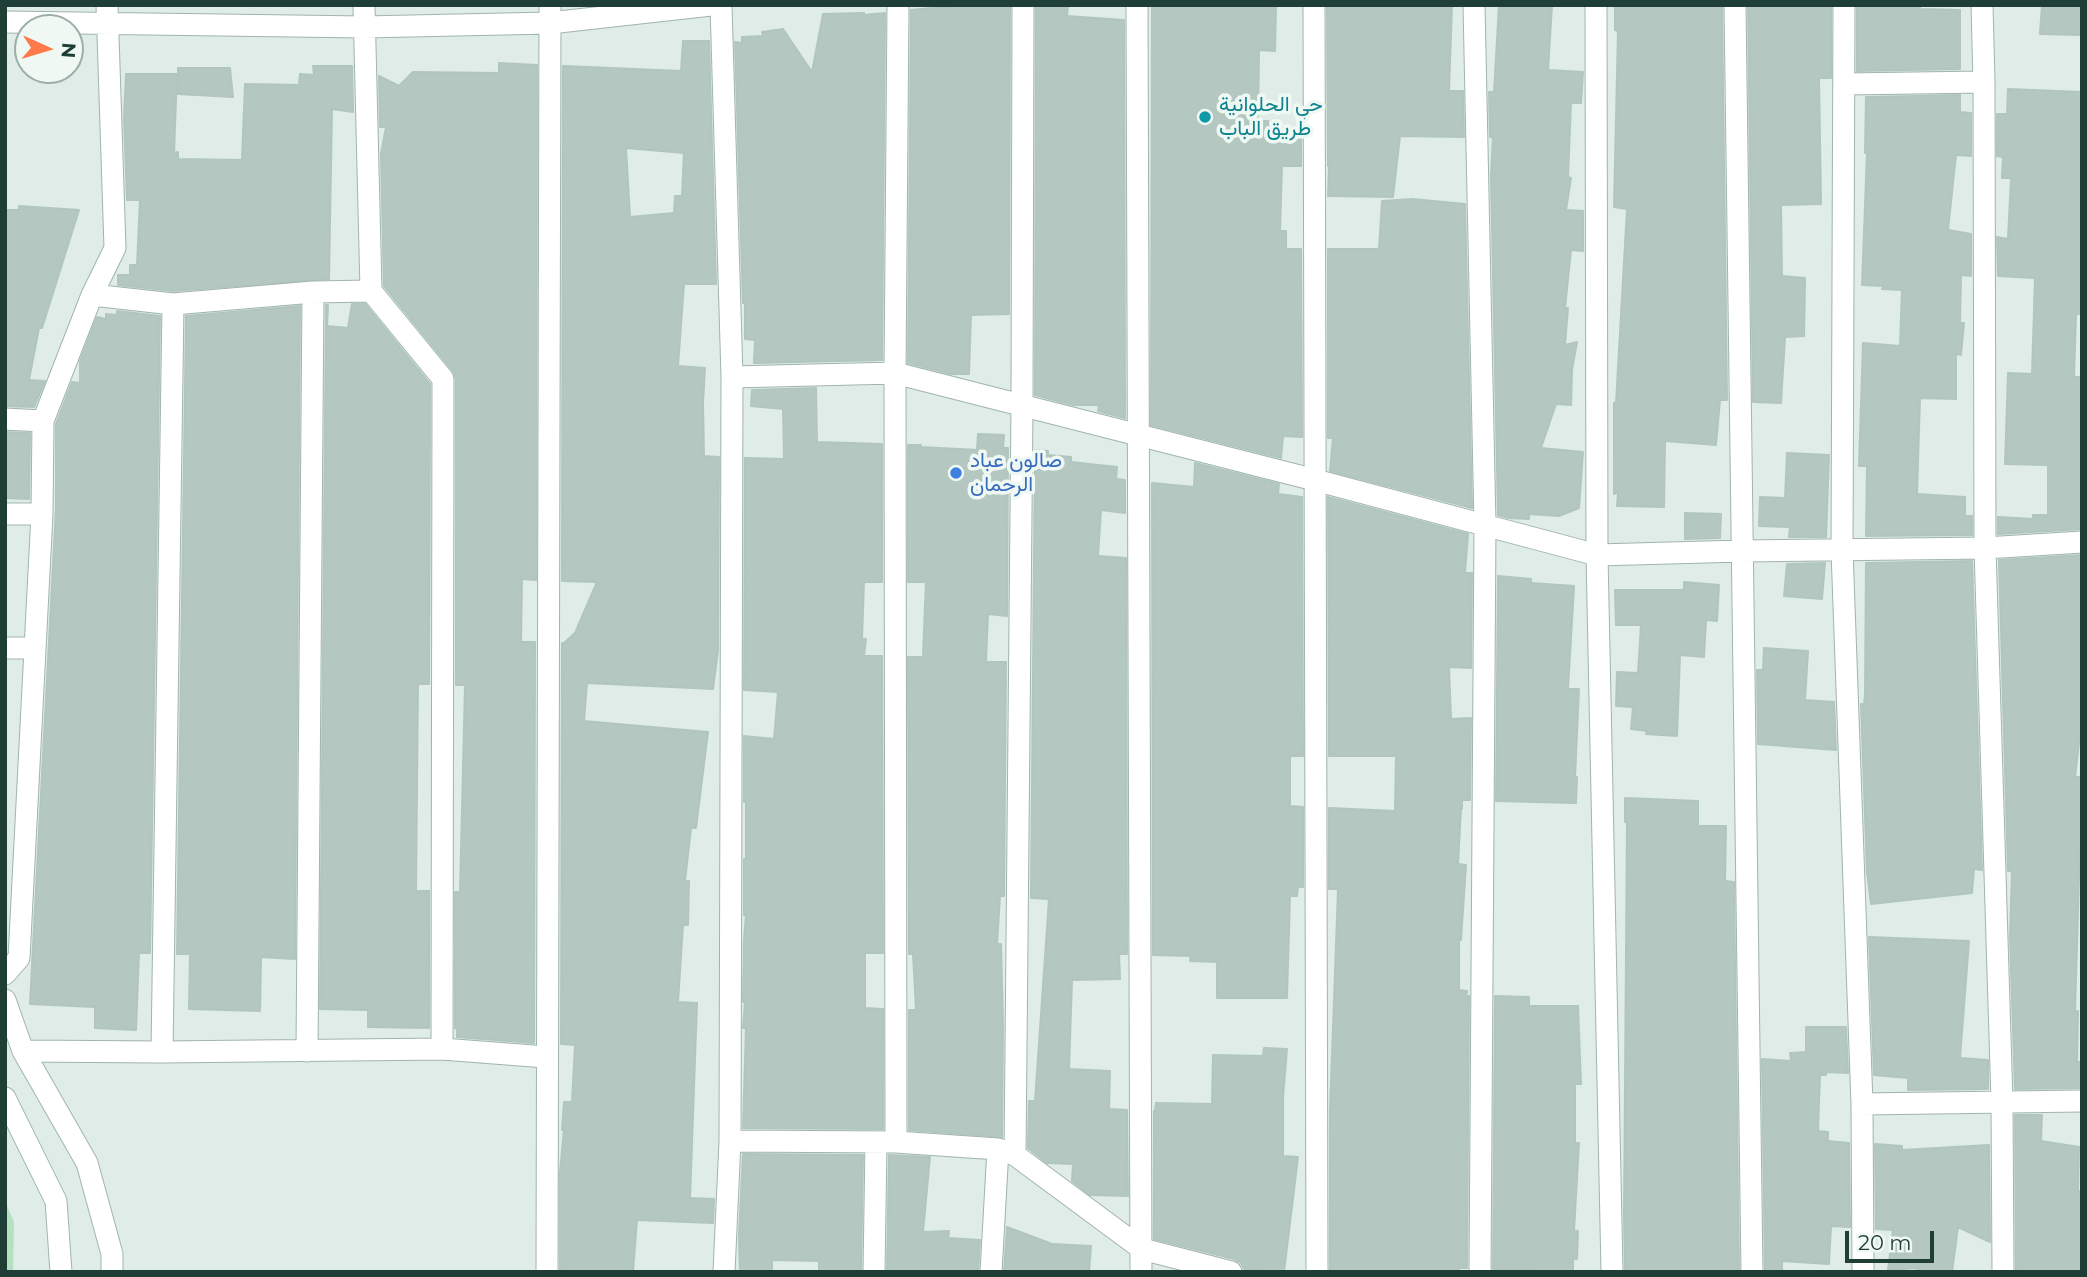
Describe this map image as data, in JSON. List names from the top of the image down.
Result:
{
  "places": ["حي الحلوانية طريق الباب", "صالون عباد الرحمان"],
  "scale_bar": "20 m",
  "north": "right"
}
